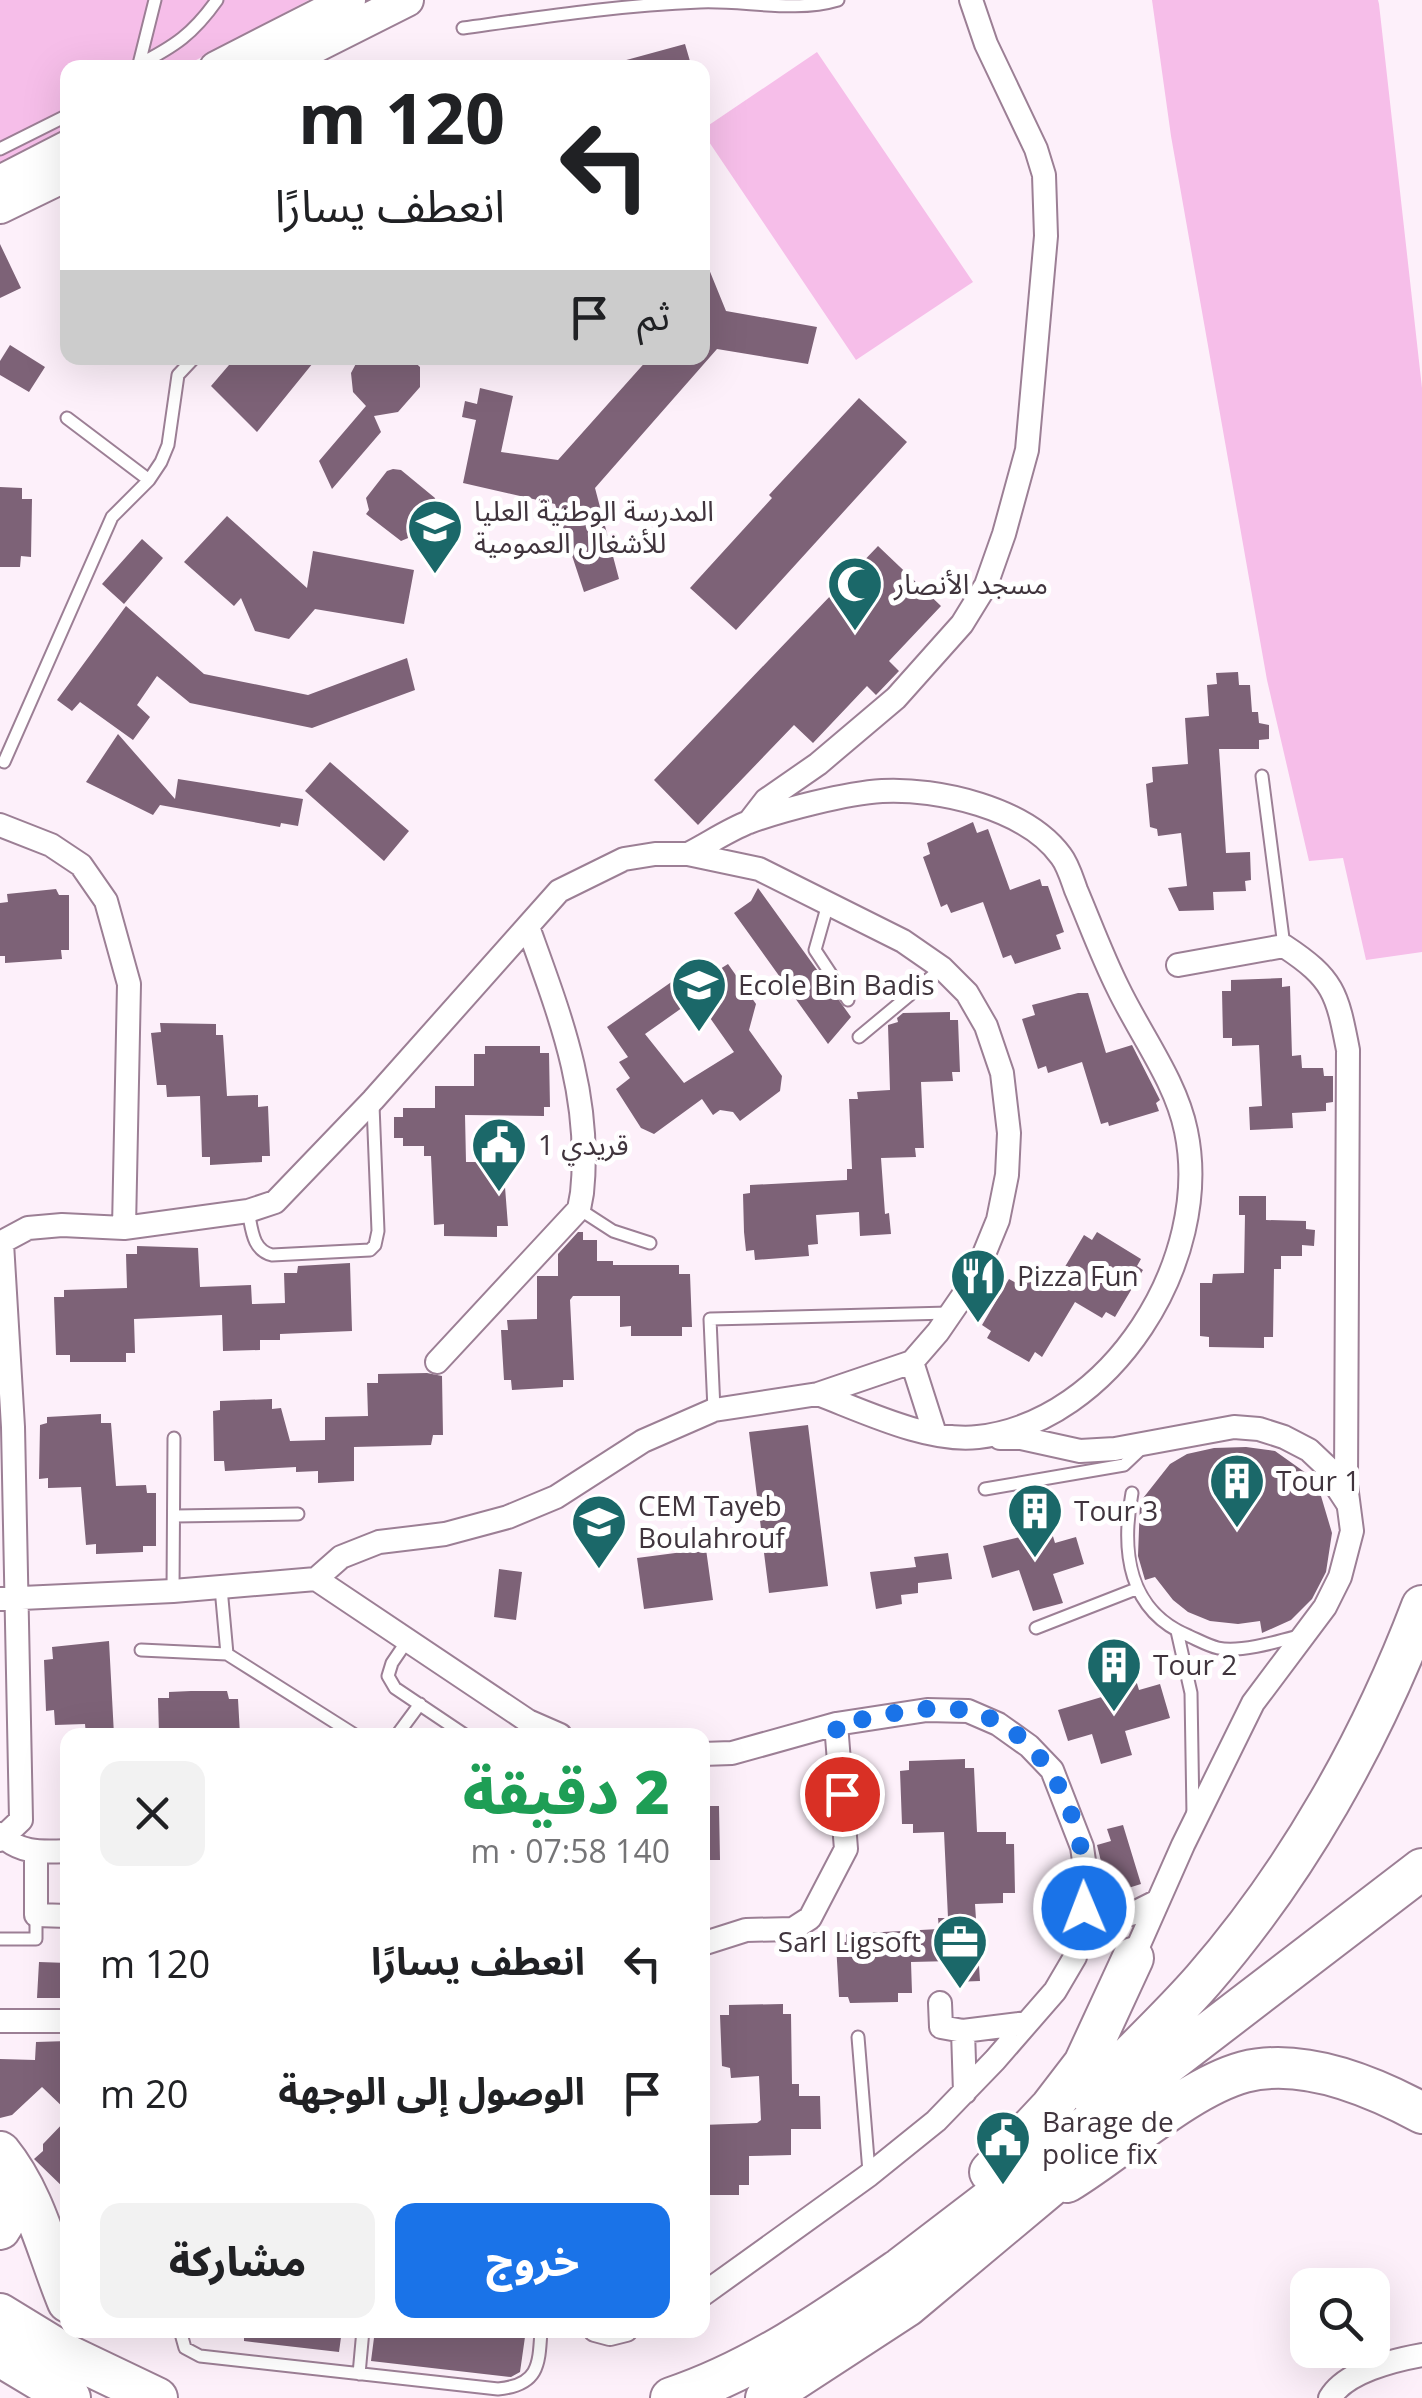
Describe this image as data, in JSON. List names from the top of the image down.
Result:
{
  "places": {
    "school or university": ["المدرسة الوطنية العليا للأشغال العمومية", "Ecole Bin Badis", "CEM Tayeb Boulahrouf"],
    "mosque": ["مسجد الأنصار"],
    "public building": ["قريدي 1", "Barage de police fix"],
    "restaurant": ["Pizza Fun"],
    "building": ["Tour 1", "Tour 3", "Tour 2"],
    "office": ["Sarl Ligsoft"]
  },
  "page": {
    "turn": ["120 m", "انعطف يسارًا"],
    "then": "ثم",
    "heading": ["2 دقيقة", "140 m · 07:58"],
    "list": [
      {
        "name": "انعطف يسارًا",
        "value": "120 m"
      },
      {
        "name": "الوصول إلى الوجهة",
        "value": "20 m"
      }
    ],
    "buttons": ["خروج", "مشاركة"]
  }
}
